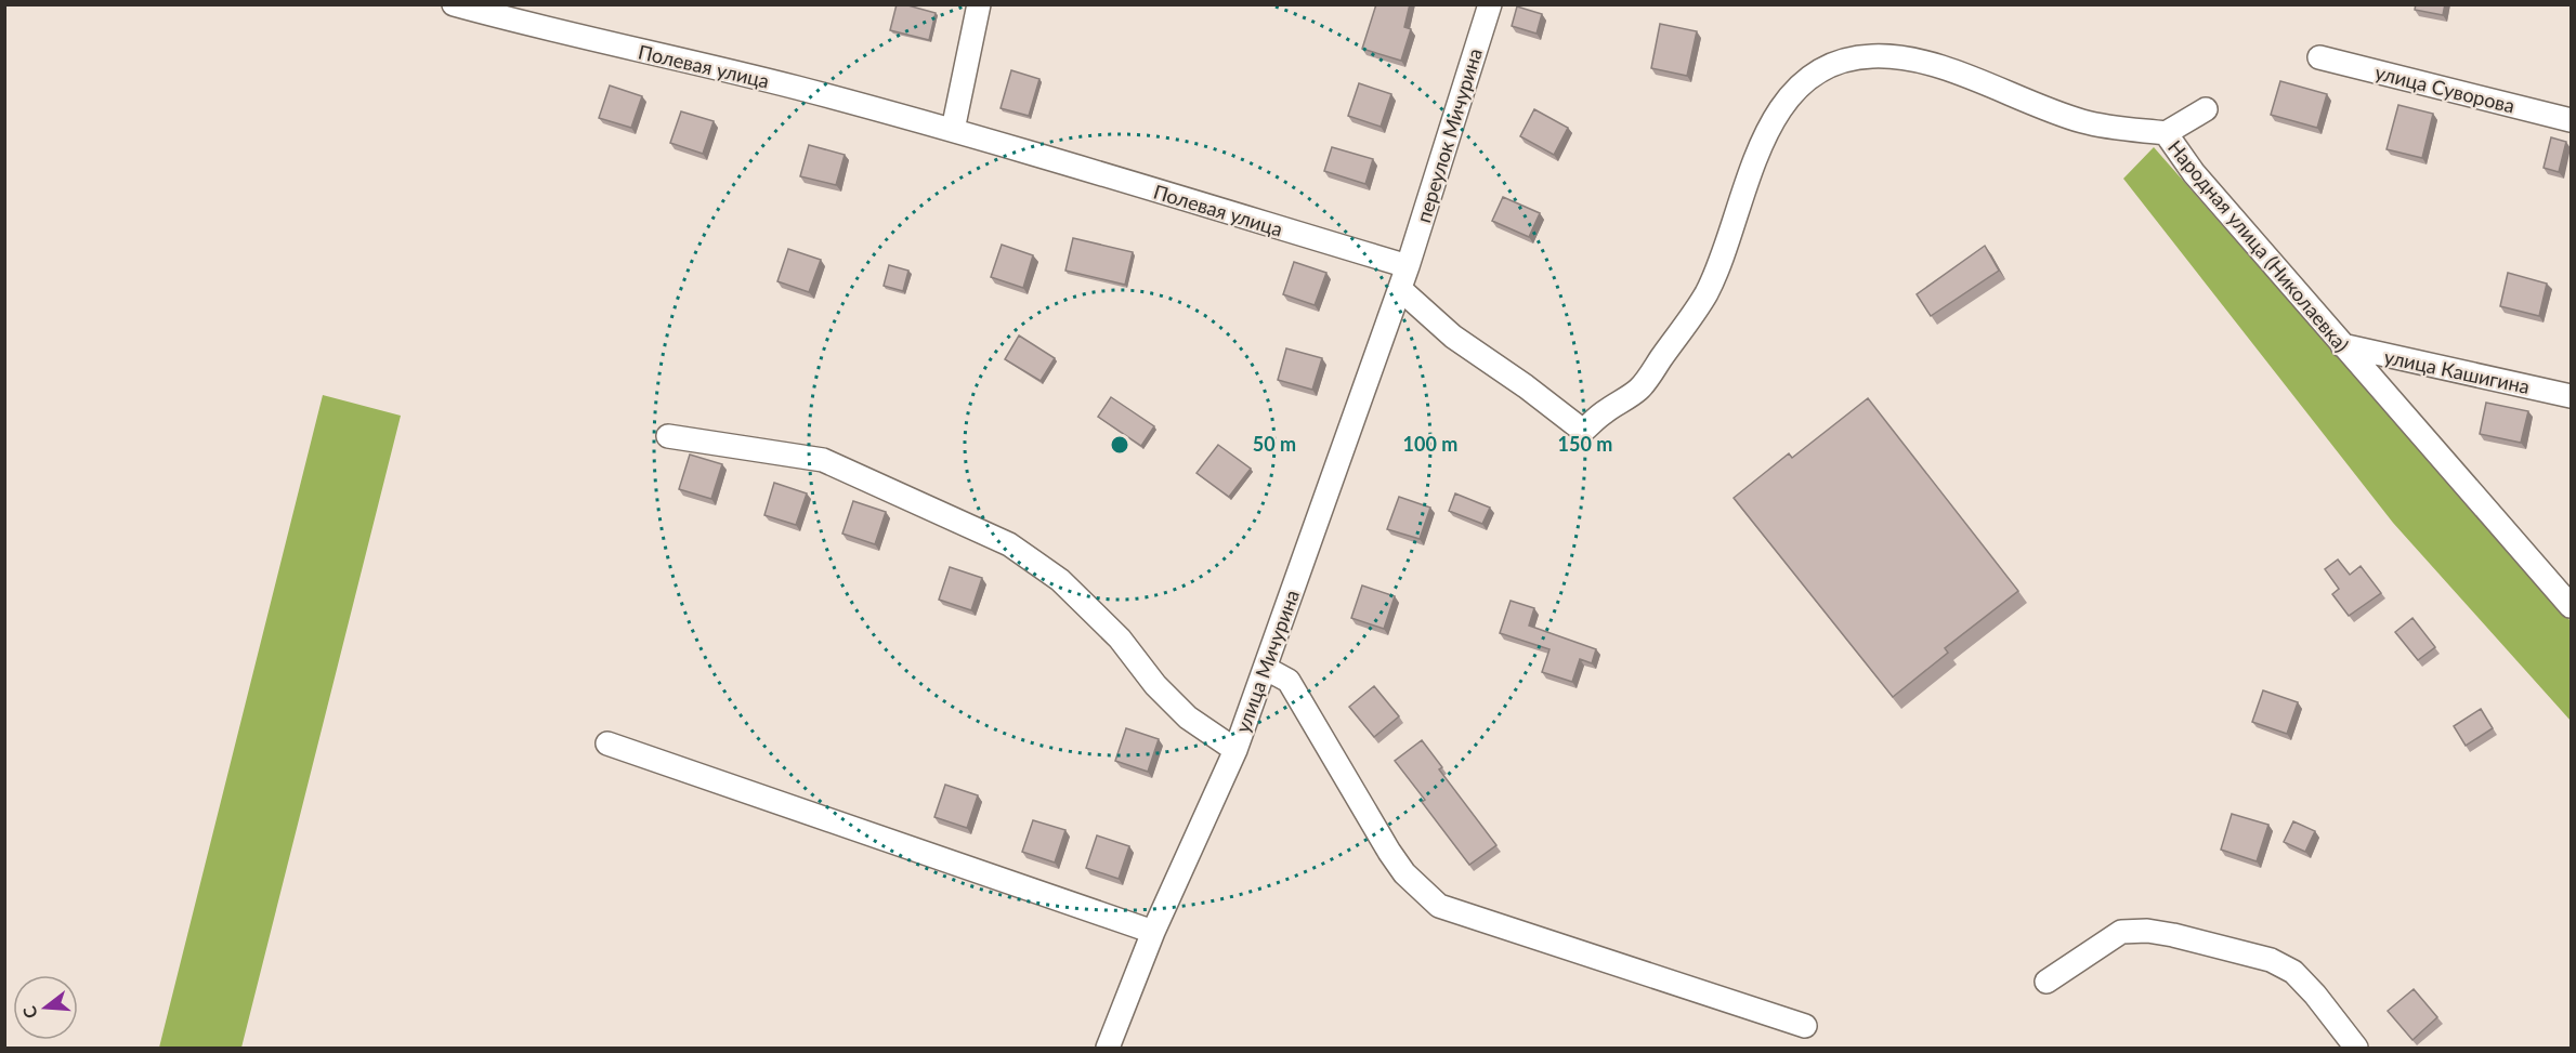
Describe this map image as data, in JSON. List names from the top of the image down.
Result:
{
  "streets": {
    "street": [
      "Полевая улица",
      "улица Суворова",
      "переулок Мичурина",
      "Народная улица (Николаевка)",
      "улица Кашигина",
      "улица Мичурина"
    ]
  },
  "crossings": [
    ["Полевая улица", "переулок Мичурина"],
    ["Полевая улица", "улица Мичурина"],
    ["переулок Мичурина", "улица Мичурина"],
    ["Народная улица (Николаевка)", "улица Кашигина"],
    ["Народная улица (Николаевка)", "улица Мичурина"]
  ],
  "north": "left",
  "rings": ["50 m", "100 m", "150 m"]
}
